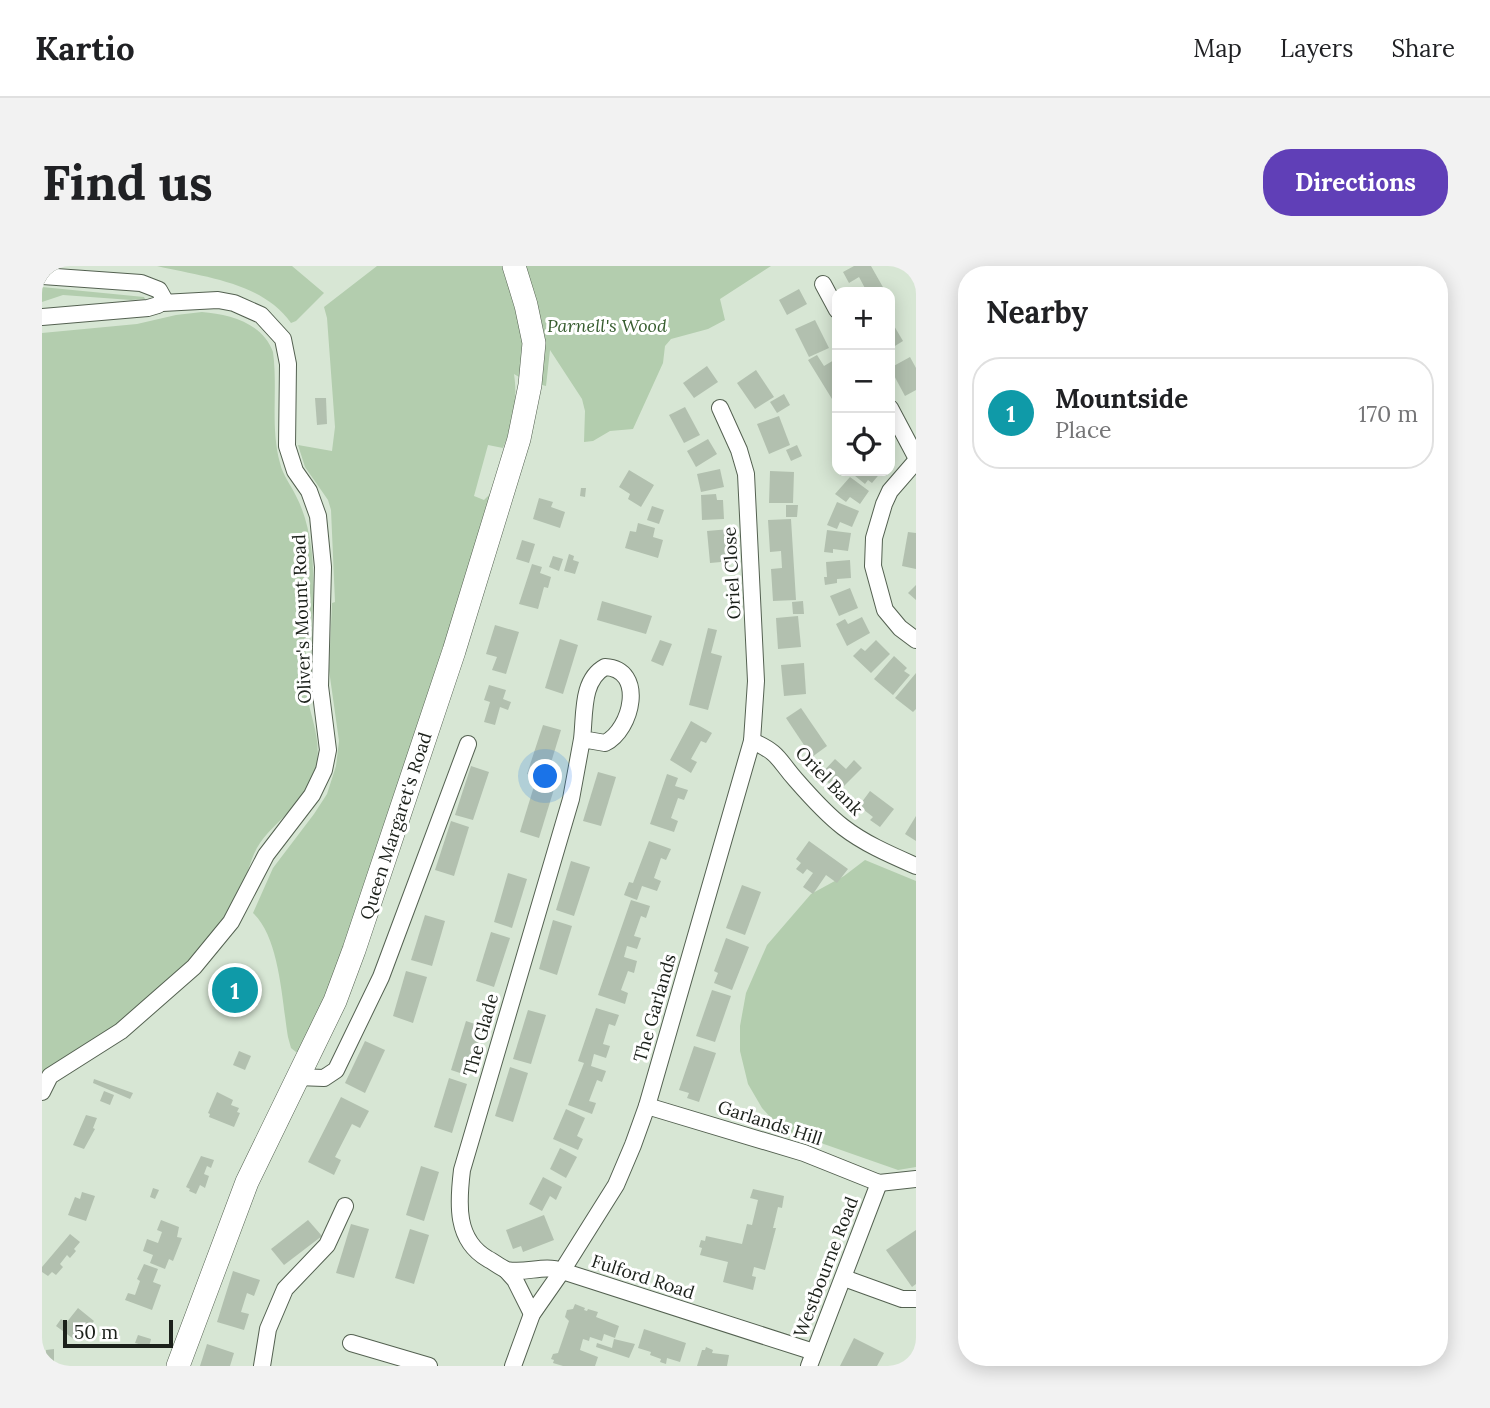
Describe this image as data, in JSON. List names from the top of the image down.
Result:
{
  "streets": {
    "main road": ["Queen Margaret's Road"],
    "street": [
      "Oriel Close",
      "Oliver's Mount Road",
      "Oriel Bank",
      "The Garlands",
      "The Glade",
      "Garlands Hill",
      "Westbourne Road",
      "Fulford Road"
    ]
  },
  "crossings": [
    ["Oriel Close", "Oriel Bank"],
    ["Oriel Close", "The Garlands"],
    ["Oriel Bank", "The Garlands"],
    ["The Garlands", "Garlands Hill"],
    ["The Garlands", "Fulford Road"],
    ["Garlands Hill", "Westbourne Road"],
    ["Westbourne Road", "Fulford Road"]
  ],
  "parks": ["Parnell's Wood"],
  "scale_bar": "50 m",
  "page": {
    "header": "Kartio",
    "nav": ["Map", "Layers", "Share"],
    "buttons": "Directions",
    "title": "Find us",
    "heading": "Nearby",
    "map_buttons": ["+", "−"],
    "list": [
      {
        "mark": "1",
        "name": "Mountside",
        "note": "Place",
        "value": "170 m"
      }
    ],
    "pins": "1",
    "scale": "50 m"
  }
}
